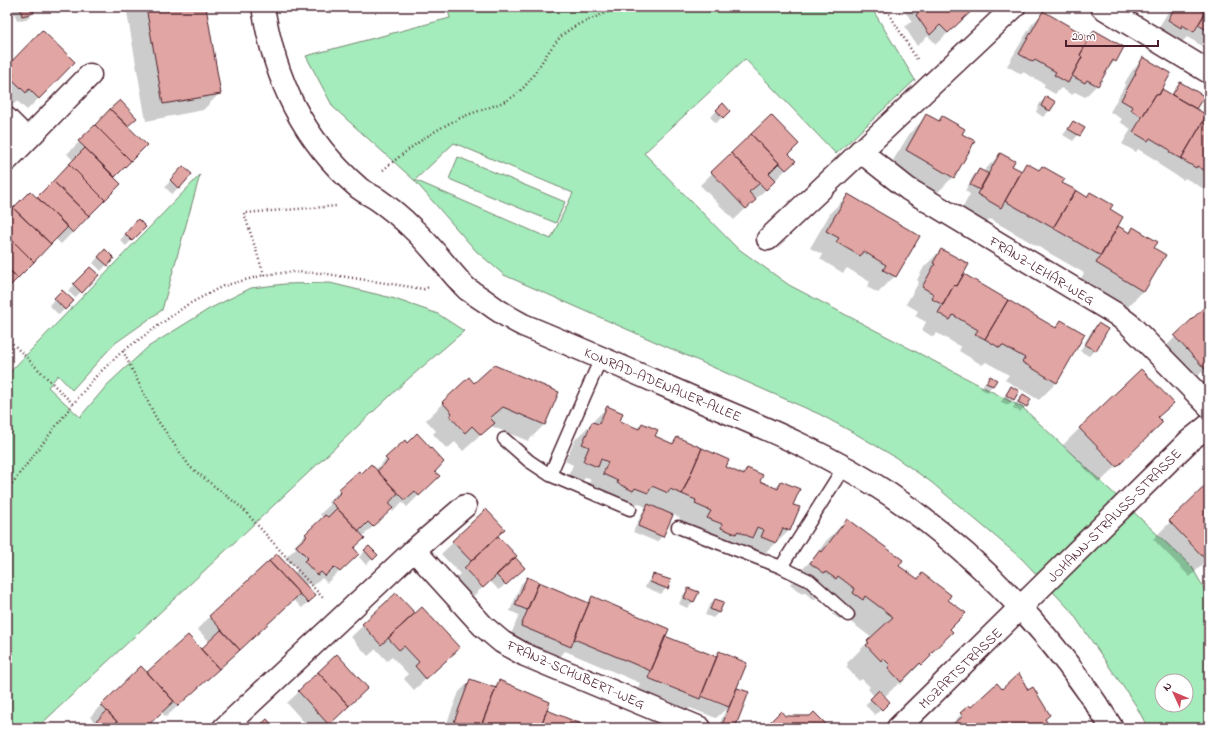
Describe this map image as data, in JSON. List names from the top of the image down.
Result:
{
  "streets": {
    "street": [
      "FRANZ-LEHÁR-WEG",
      "KONRAD-ADENAUER-ALLEE",
      "JOHANN-STRAUSS-STRASSE",
      "MOZARTSTRASSE",
      "FRANZ-SCHUBERT-WEG"
    ]
  },
  "crossings": [
    ["KONRAD-ADENAUER-ALLEE", "JOHANN-STRAUSS-STRASSE"],
    ["KONRAD-ADENAUER-ALLEE", "MOZARTSTRASSE"],
    ["JOHANN-STRAUSS-STRASSE", "MOZARTSTRASSE"]
  ],
  "scale_bar": "20 m",
  "north": "top left"
}
